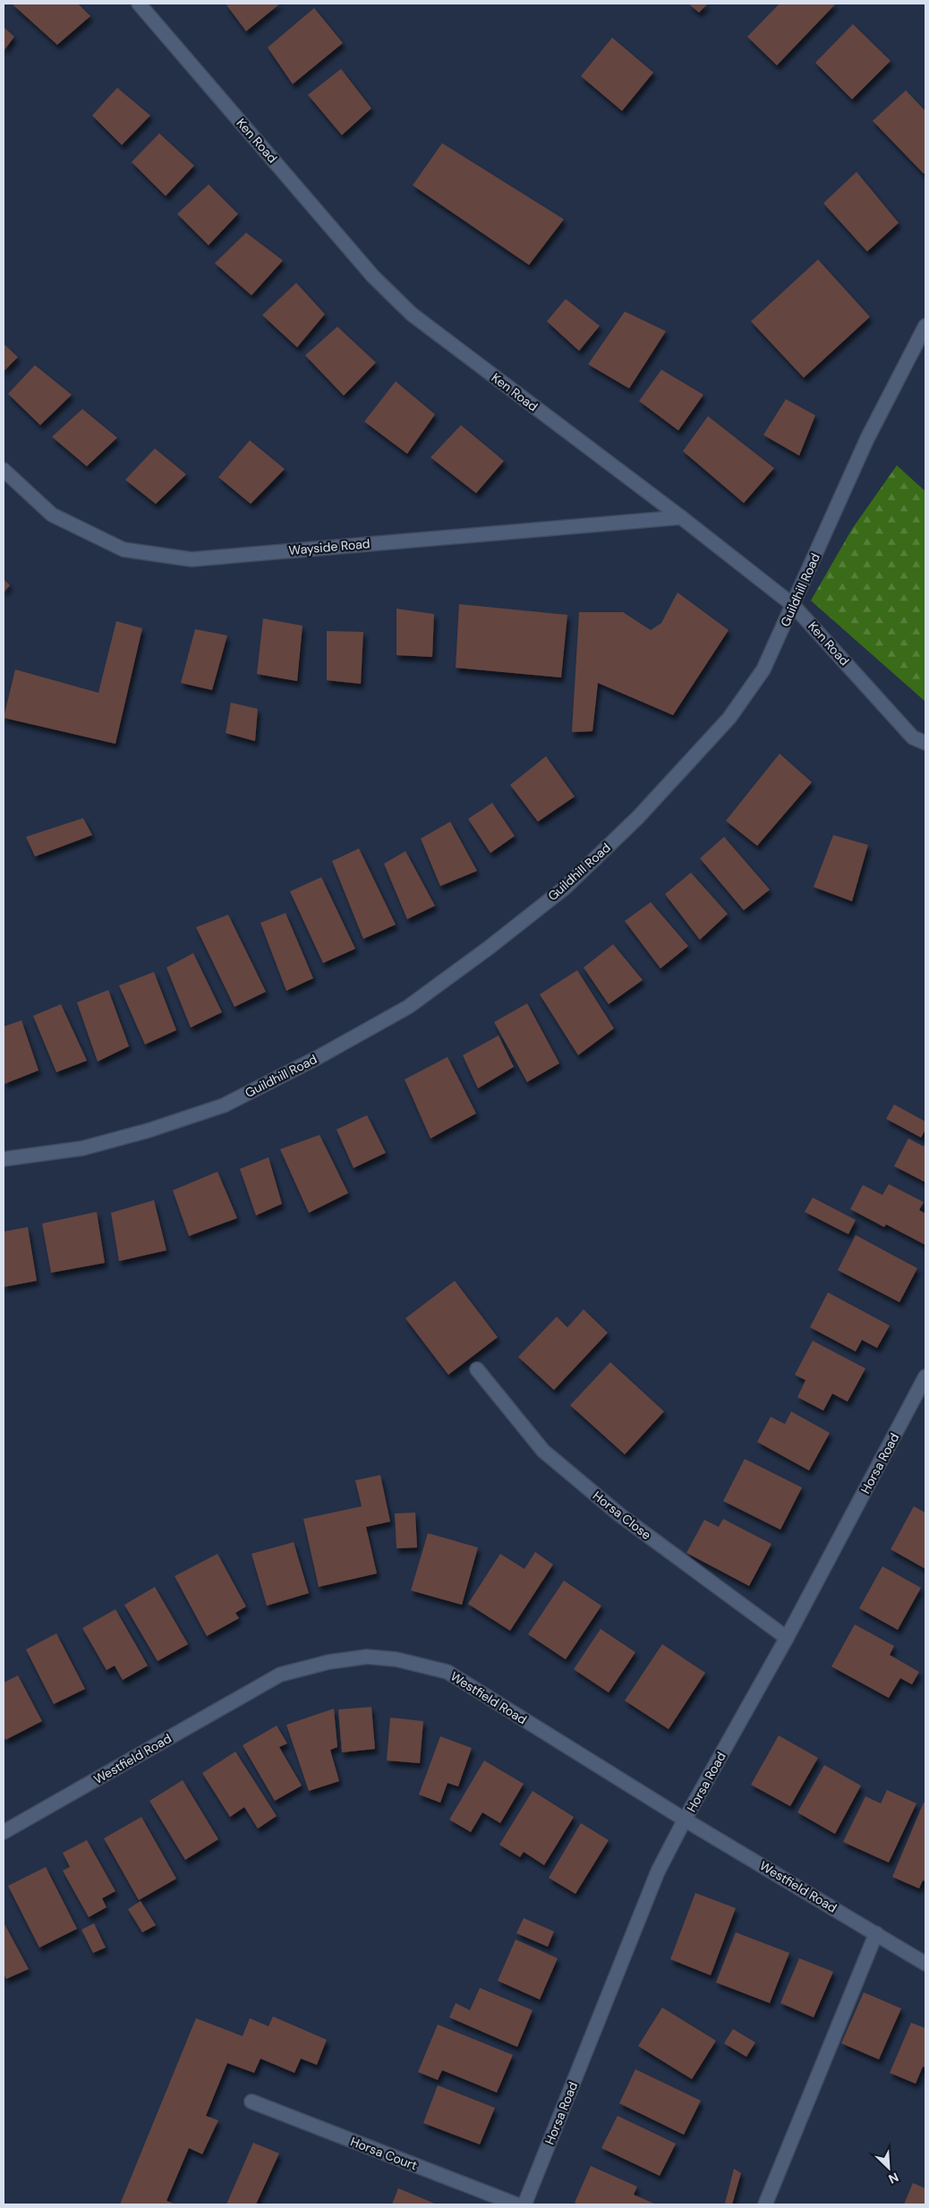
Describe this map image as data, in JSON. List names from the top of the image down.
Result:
{
  "streets": {
    "street": [
      "Ken Road",
      "Wayside Road",
      "Guildhill Road",
      "Horsa Road",
      "Horsa Close",
      "Westfield Road",
      "Horsa Court"
    ]
  },
  "crossings": [
    ["Ken Road", "Wayside Road"],
    ["Ken Road", "Guildhill Road"],
    ["Horsa Road", "Horsa Close"],
    ["Horsa Road", "Westfield Road"]
  ],
  "north": "bottom right"
}
